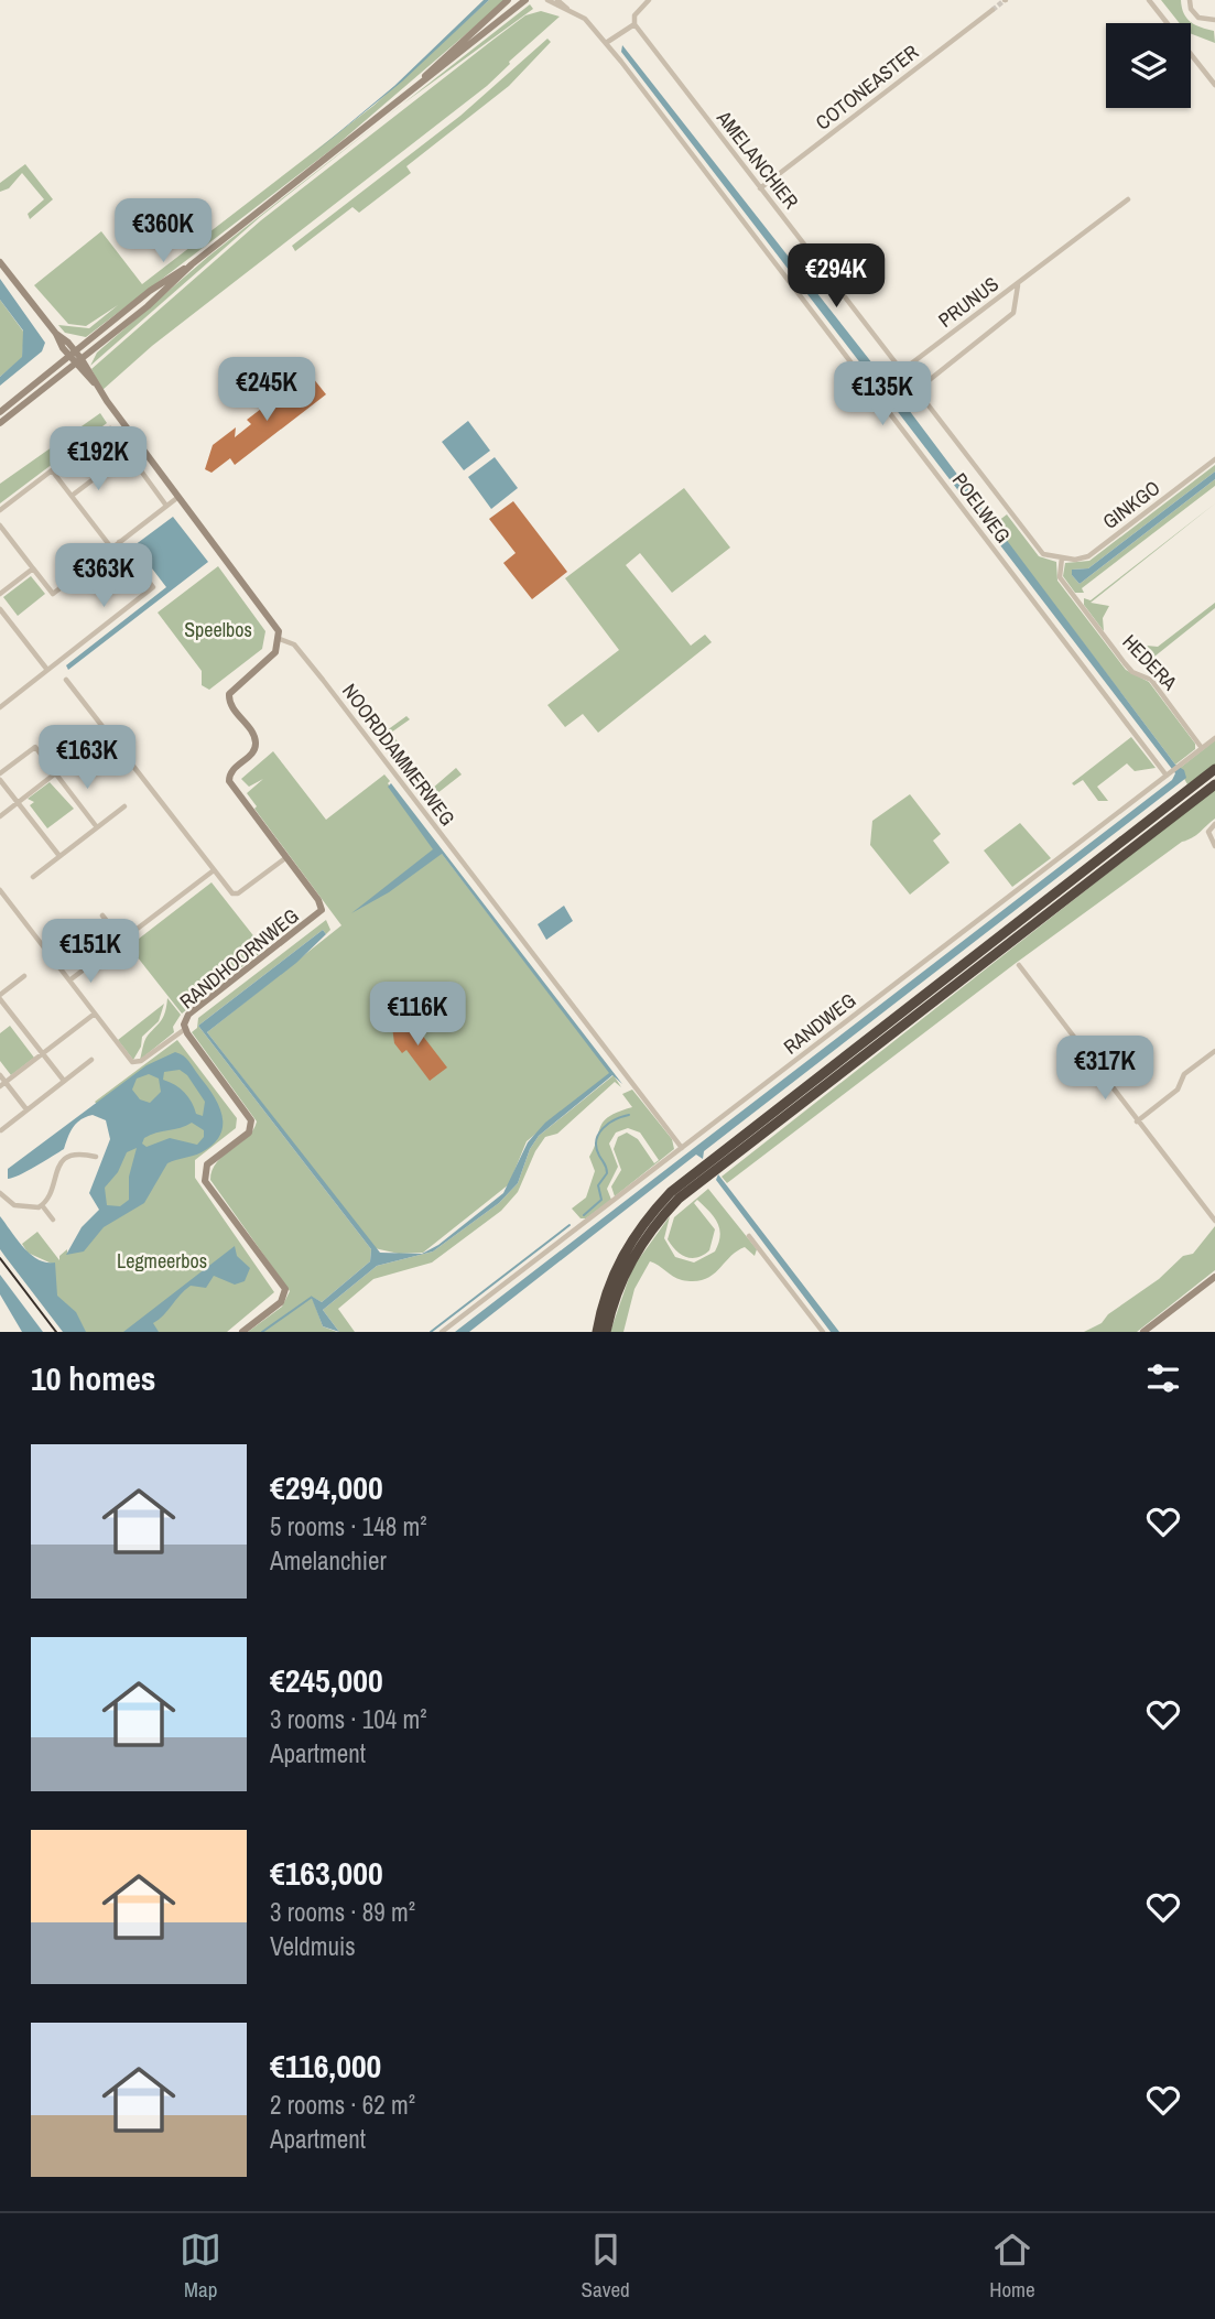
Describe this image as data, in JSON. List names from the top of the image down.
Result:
{
  "streets": {
    "street": [
      "COTONEASTER",
      "AMELANCHIER",
      "PRUNUS",
      "GINKGO",
      "POELWEG",
      "HEDERA",
      "NOORDDAMMERWEG",
      "RANDHOORNWEG",
      "RANDWEG"
    ]
  },
  "crossings": [
    ["COTONEASTER", "AMELANCHIER"],
    ["AMELANCHIER", "PRUNUS"],
    ["AMELANCHIER", "GINKGO"],
    ["AMELANCHIER", "HEDERA"],
    ["GINKGO", "HEDERA"],
    ["POELWEG", "RANDWEG"],
    ["HEDERA", "RANDWEG"],
    ["NOORDDAMMERWEG", "RANDHOORNWEG"],
    ["NOORDDAMMERWEG", "RANDWEG"]
  ],
  "parks": ["Speelbos", "Legmeerbos"],
  "page": {
    "price": [
      "€360K",
      "€294K",
      "€245K",
      "€135K",
      "€192K",
      "€363K",
      "€163K",
      "€151K",
      "€116K",
      "€317K"
    ],
    "heading": "10 homes",
    "list": [
      {
        "name": "€294,000",
        "note": "5 rooms · 148 m² · Amelanchier"
      },
      {
        "name": "€245,000",
        "note": "3 rooms · 104 m² · Apartment"
      },
      {
        "name": "€163,000",
        "note": "3 rooms · 89 m² · Veldmuis"
      },
      {
        "name": "€116,000",
        "note": "2 rooms · 62 m² · Apartment"
      }
    ],
    "tabs": ["Map", "Saved", "Home"]
  }
}
